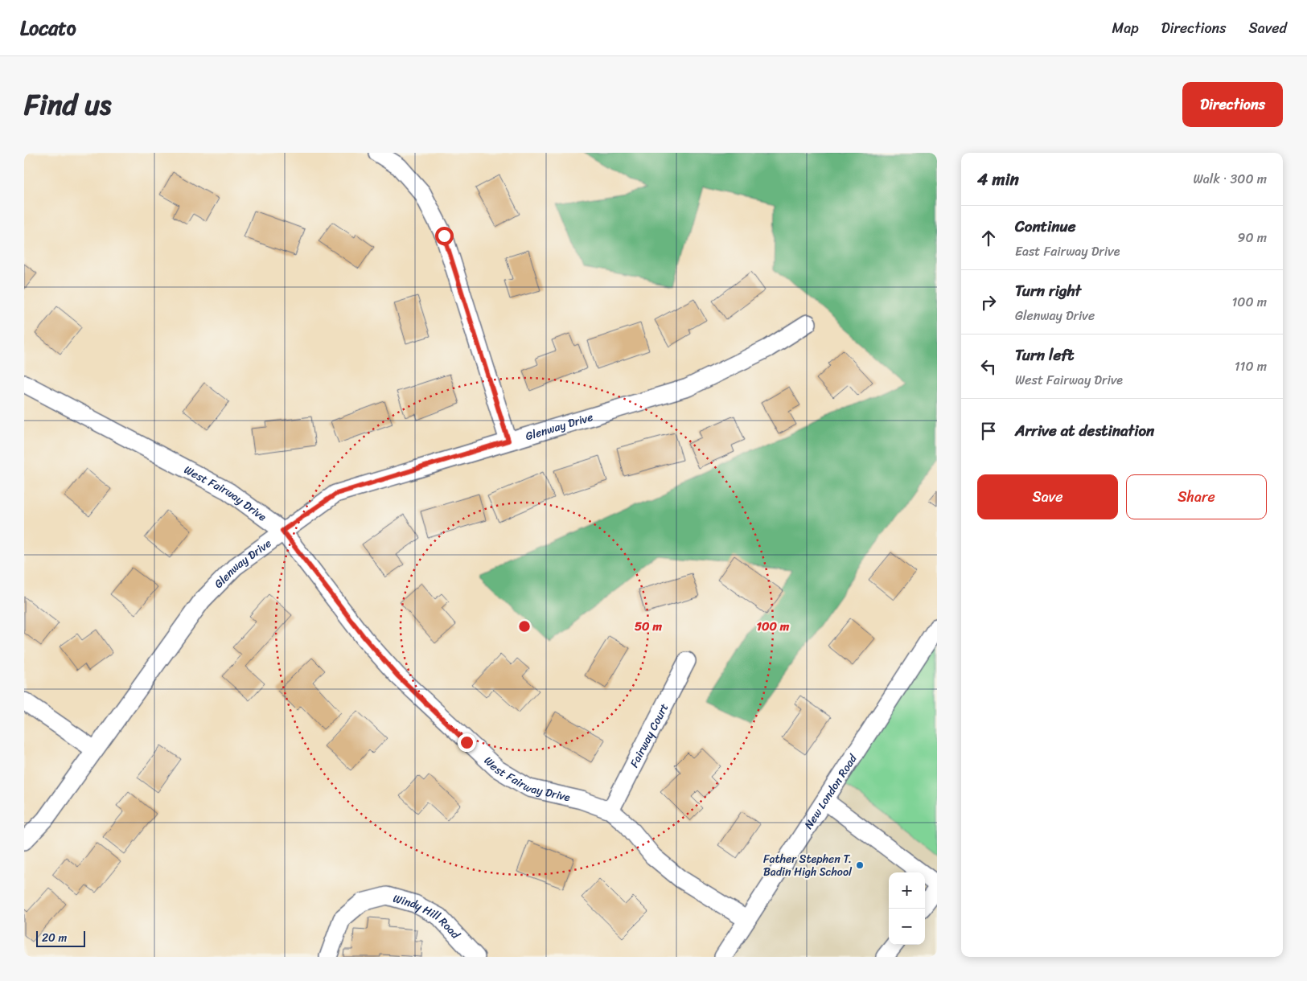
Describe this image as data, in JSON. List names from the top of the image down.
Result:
{
  "streets": {
    "street": [
      "Glenway Drive",
      "West Fairway Drive",
      "Fairway Court",
      "New London Road",
      "Windy Hill Road"
    ]
  },
  "crossings": [
    ["Glenway Drive", "West Fairway Drive"],
    ["West Fairway Drive", "Fairway Court"],
    ["West Fairway Drive", "New London Road"]
  ],
  "places": ["Father Stephen T. Badin High School"],
  "scale_bar": "20 m",
  "page": {
    "header": "Locato",
    "nav": ["Map", "Directions", "Saved"],
    "title": "Find us",
    "buttons": [
      "Directions",
      ["Save", "Share"]
    ],
    "heading": ["4 min", "Walk · 300 m"],
    "list": [
      ["Continue", "East Fairway Drive", "90 m"],
      ["Turn right", "Glenway Drive", "100 m"],
      ["Turn left", "West Fairway Drive", "110 m"],
      "Arrive at destination"
    ],
    "map_buttons": ["+", "−"],
    "scale": "20 m"
  },
  "rings": ["50 m", "100 m"]
}
